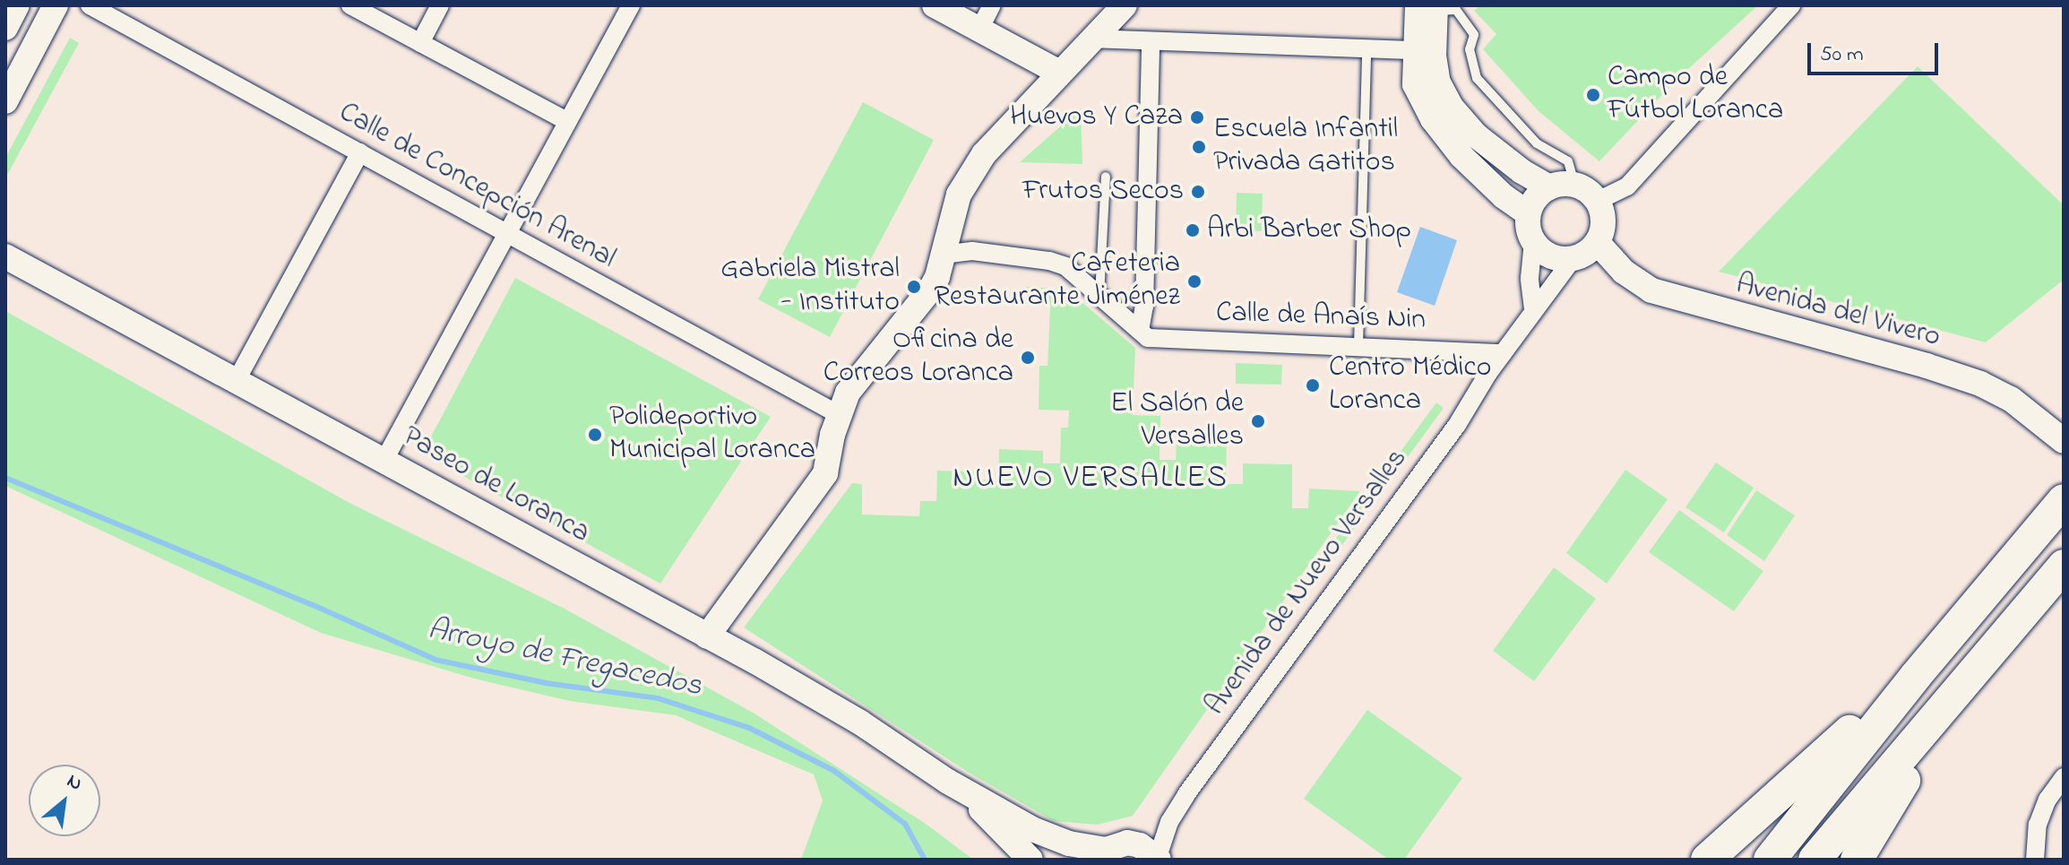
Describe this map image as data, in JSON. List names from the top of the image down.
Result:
{
  "streets": {
    "street": [
      "Calle de Concepción Arenal",
      "Avenida del Vivero",
      "Calle de Anaís Nin",
      "Paseo de Loranca",
      "Avenida de Nuevo Versalles"
    ]
  },
  "crossings": [
    ["Avenida del Vivero", "Avenida de Nuevo Versalles"],
    ["Calle de Anaís Nin", "Avenida de Nuevo Versalles"],
    ["Paseo de Loranca", "Avenida de Nuevo Versalles"]
  ],
  "districts": ["NUEVO VERSALLES"],
  "water": ["Arroyo de Fregacedos"],
  "places": [
    "Campo de Fútbol Loranca",
    "Huevos Y Caza",
    "Escuela Infantil Privada Gatitos",
    "Frutos Secos",
    "Arbi Barber Shop",
    "Cafeteria Restaurante Jiménez",
    "Gabriela Mistral - Instituto",
    "Oficina de Correos Loranca",
    "Centro Médico Loranca",
    "El Salón de Versalles",
    "Polideportivo Municipal Loranca"
  ],
  "scale_bar": "50 m",
  "north": "top right"
}
